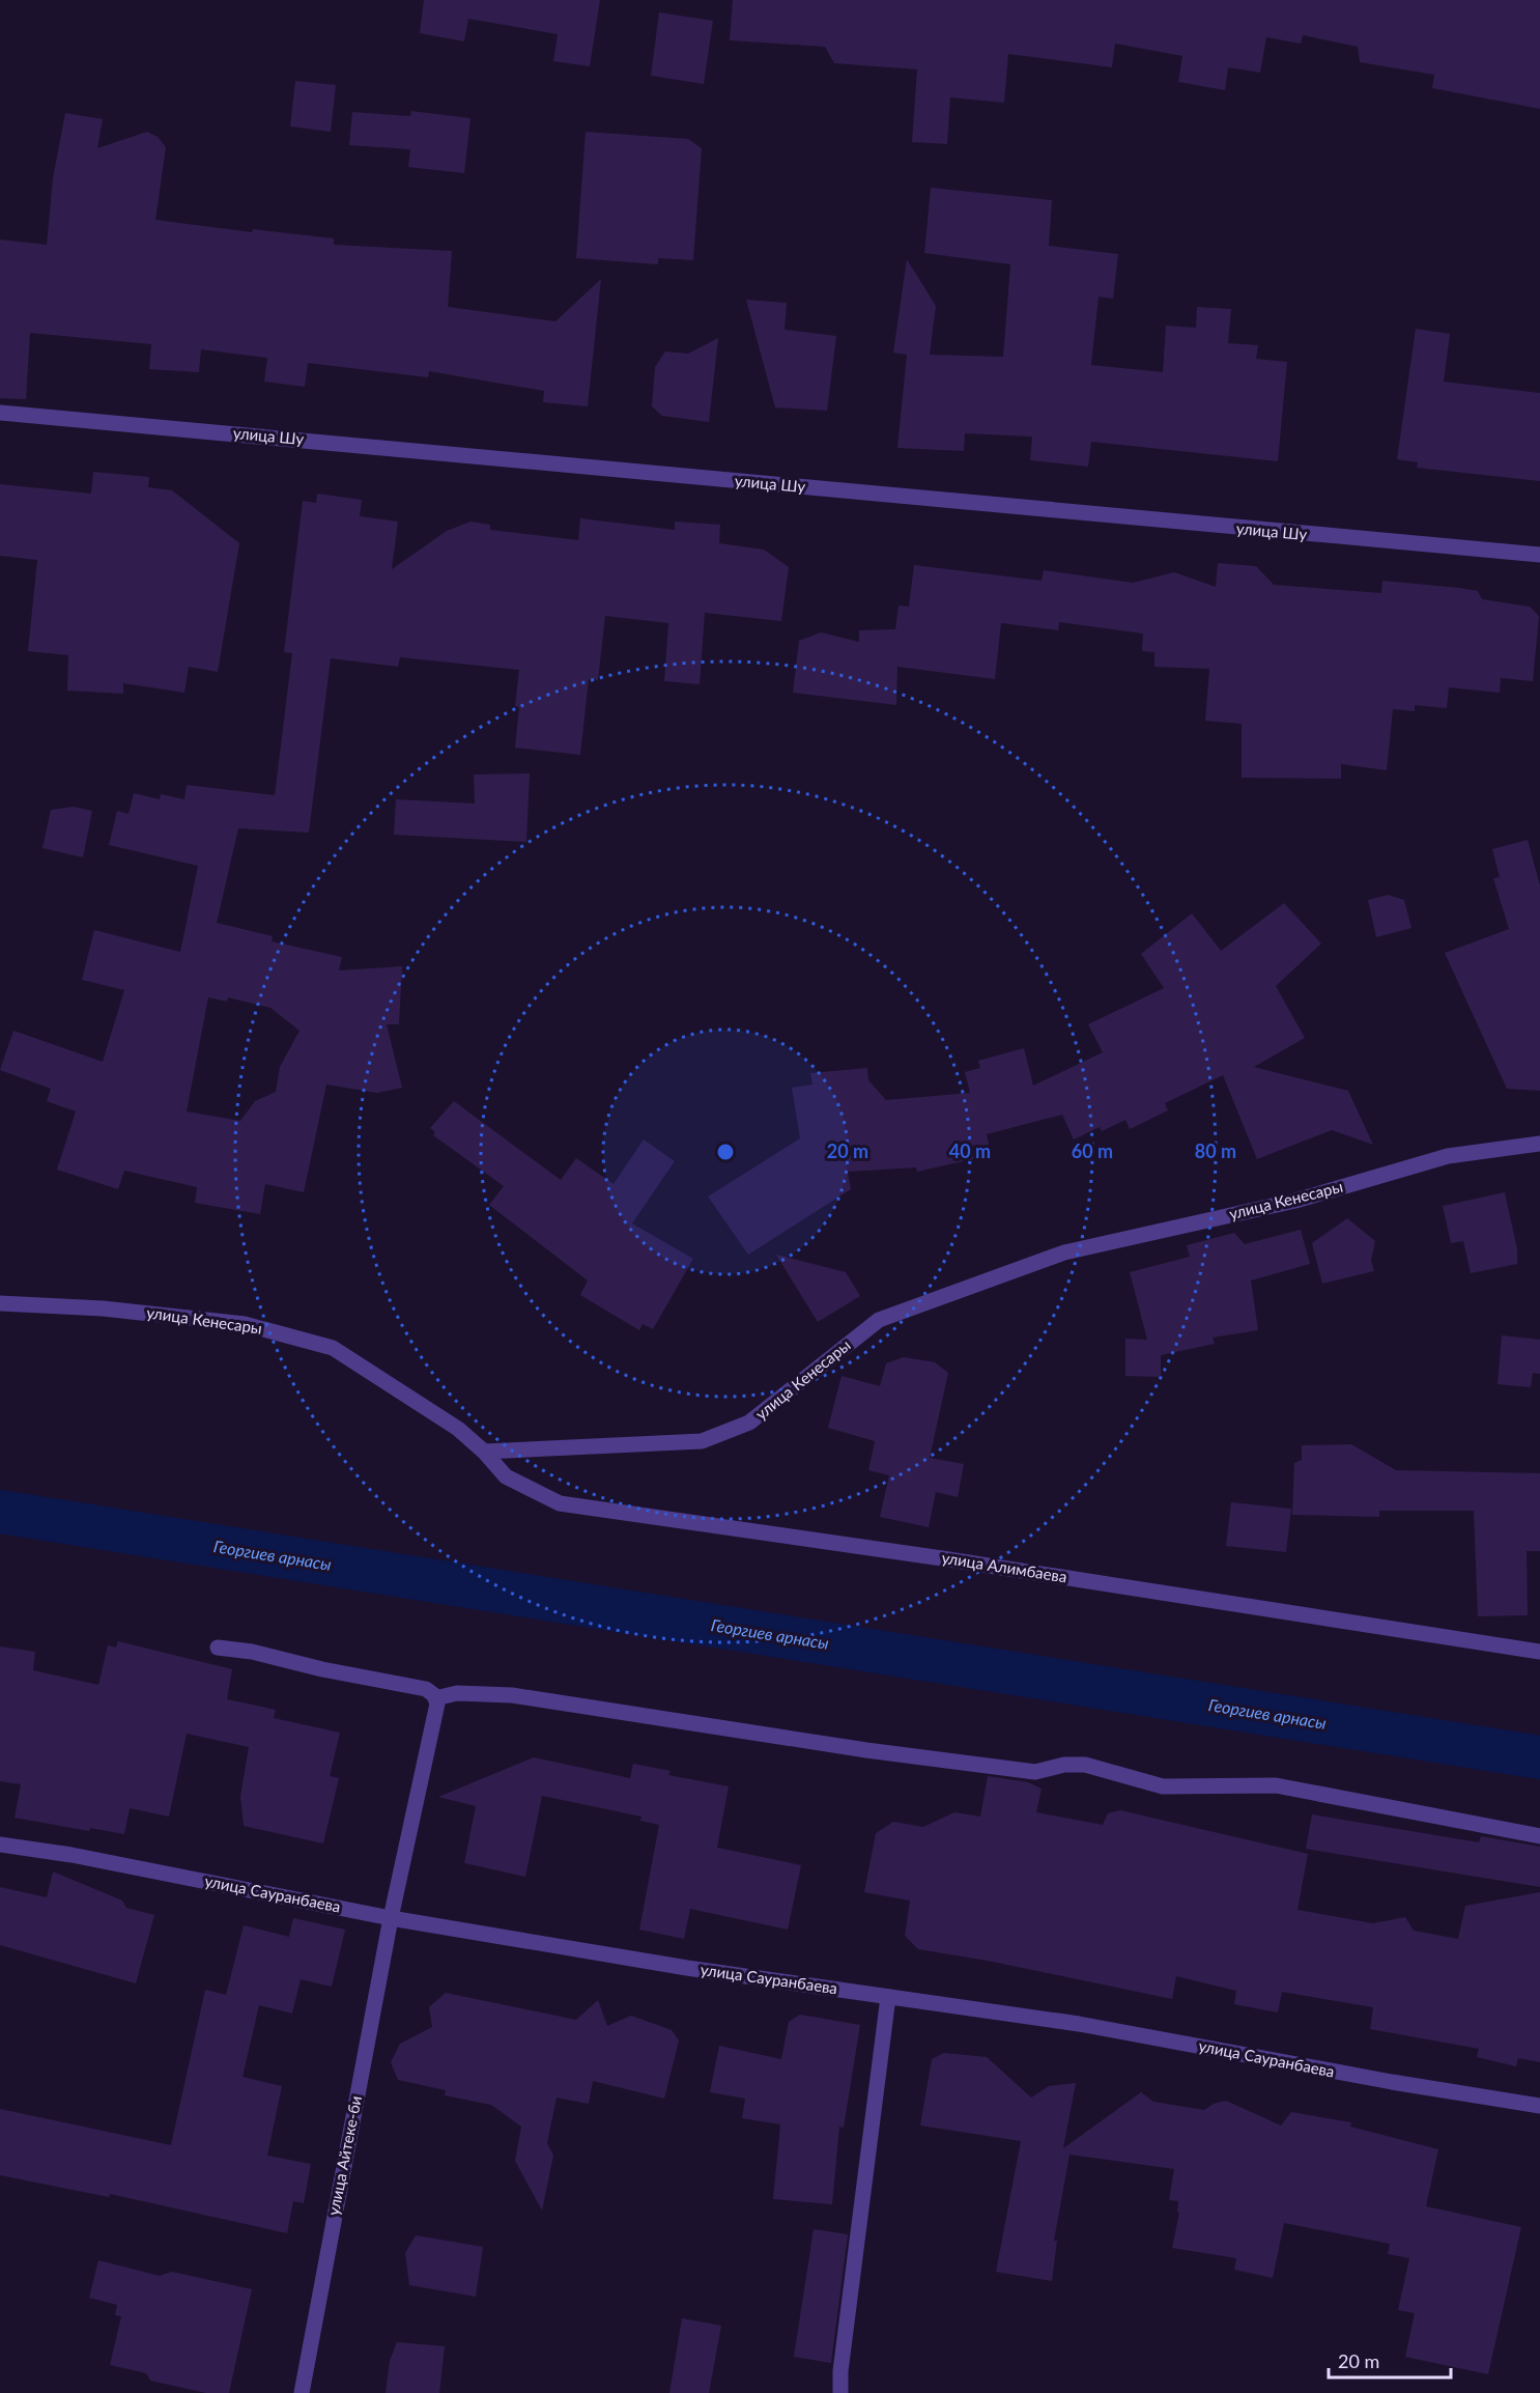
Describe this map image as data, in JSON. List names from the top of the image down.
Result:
{
  "streets": {
    "street": [
      "улица Шу",
      "улица Кенесары",
      "улица Алимбаева",
      "улица Сауранбаева",
      "улица Айтеке-би"
    ]
  },
  "crossings": [
    ["улица Кенесары", "улица Алимбаева"],
    ["улица Сауранбаева", "улица Айтеке-би"]
  ],
  "water": ["Георгиев арнасы"],
  "scale_bar": "20 m",
  "rings": [
    "20 m",
    "40 m",
    "60 m",
    "80 m"
  ]
}
